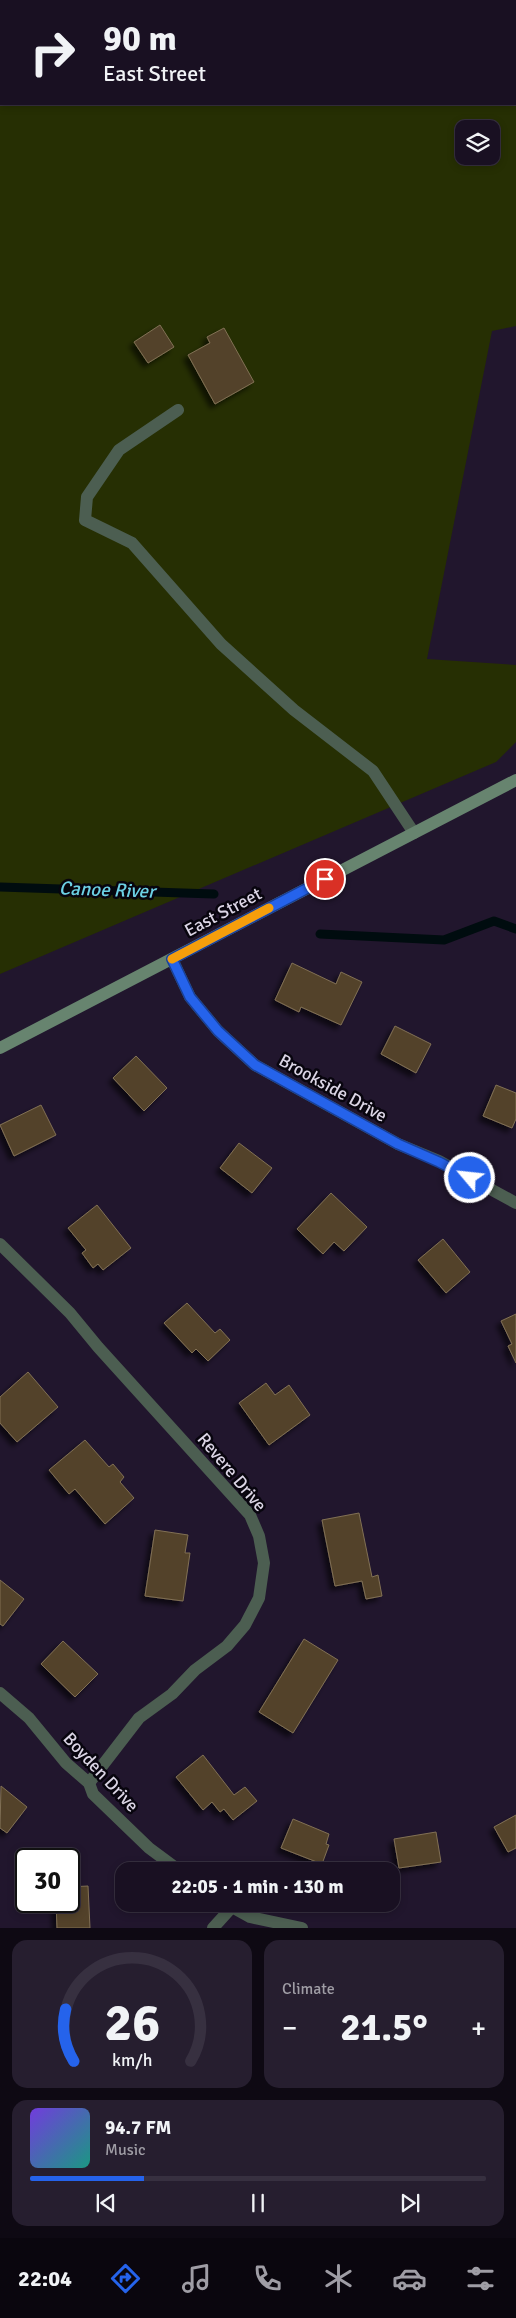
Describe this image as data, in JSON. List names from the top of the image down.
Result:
{
  "streets": {
    "street": [
      "East Street",
      "Brookside Drive",
      "Revere Drive",
      "Boyden Drive"
    ]
  },
  "crossings": [
    ["East Street", "Brookside Drive"],
    ["Revere Drive", "Boyden Drive"]
  ],
  "water": ["Canoe River"],
  "page": {
    "turn": ["90 m", "East Street"],
    "limit": "30",
    "trip": "22:05 · 1 min · 130 m",
    "tile": "Climate",
    "heat": ["−", "21.5°", "+"],
    "song": ["94.7 FM", "Music"],
    "tabs": "22:04",
    "gauge": ["26", "km/h"]
  }
}
